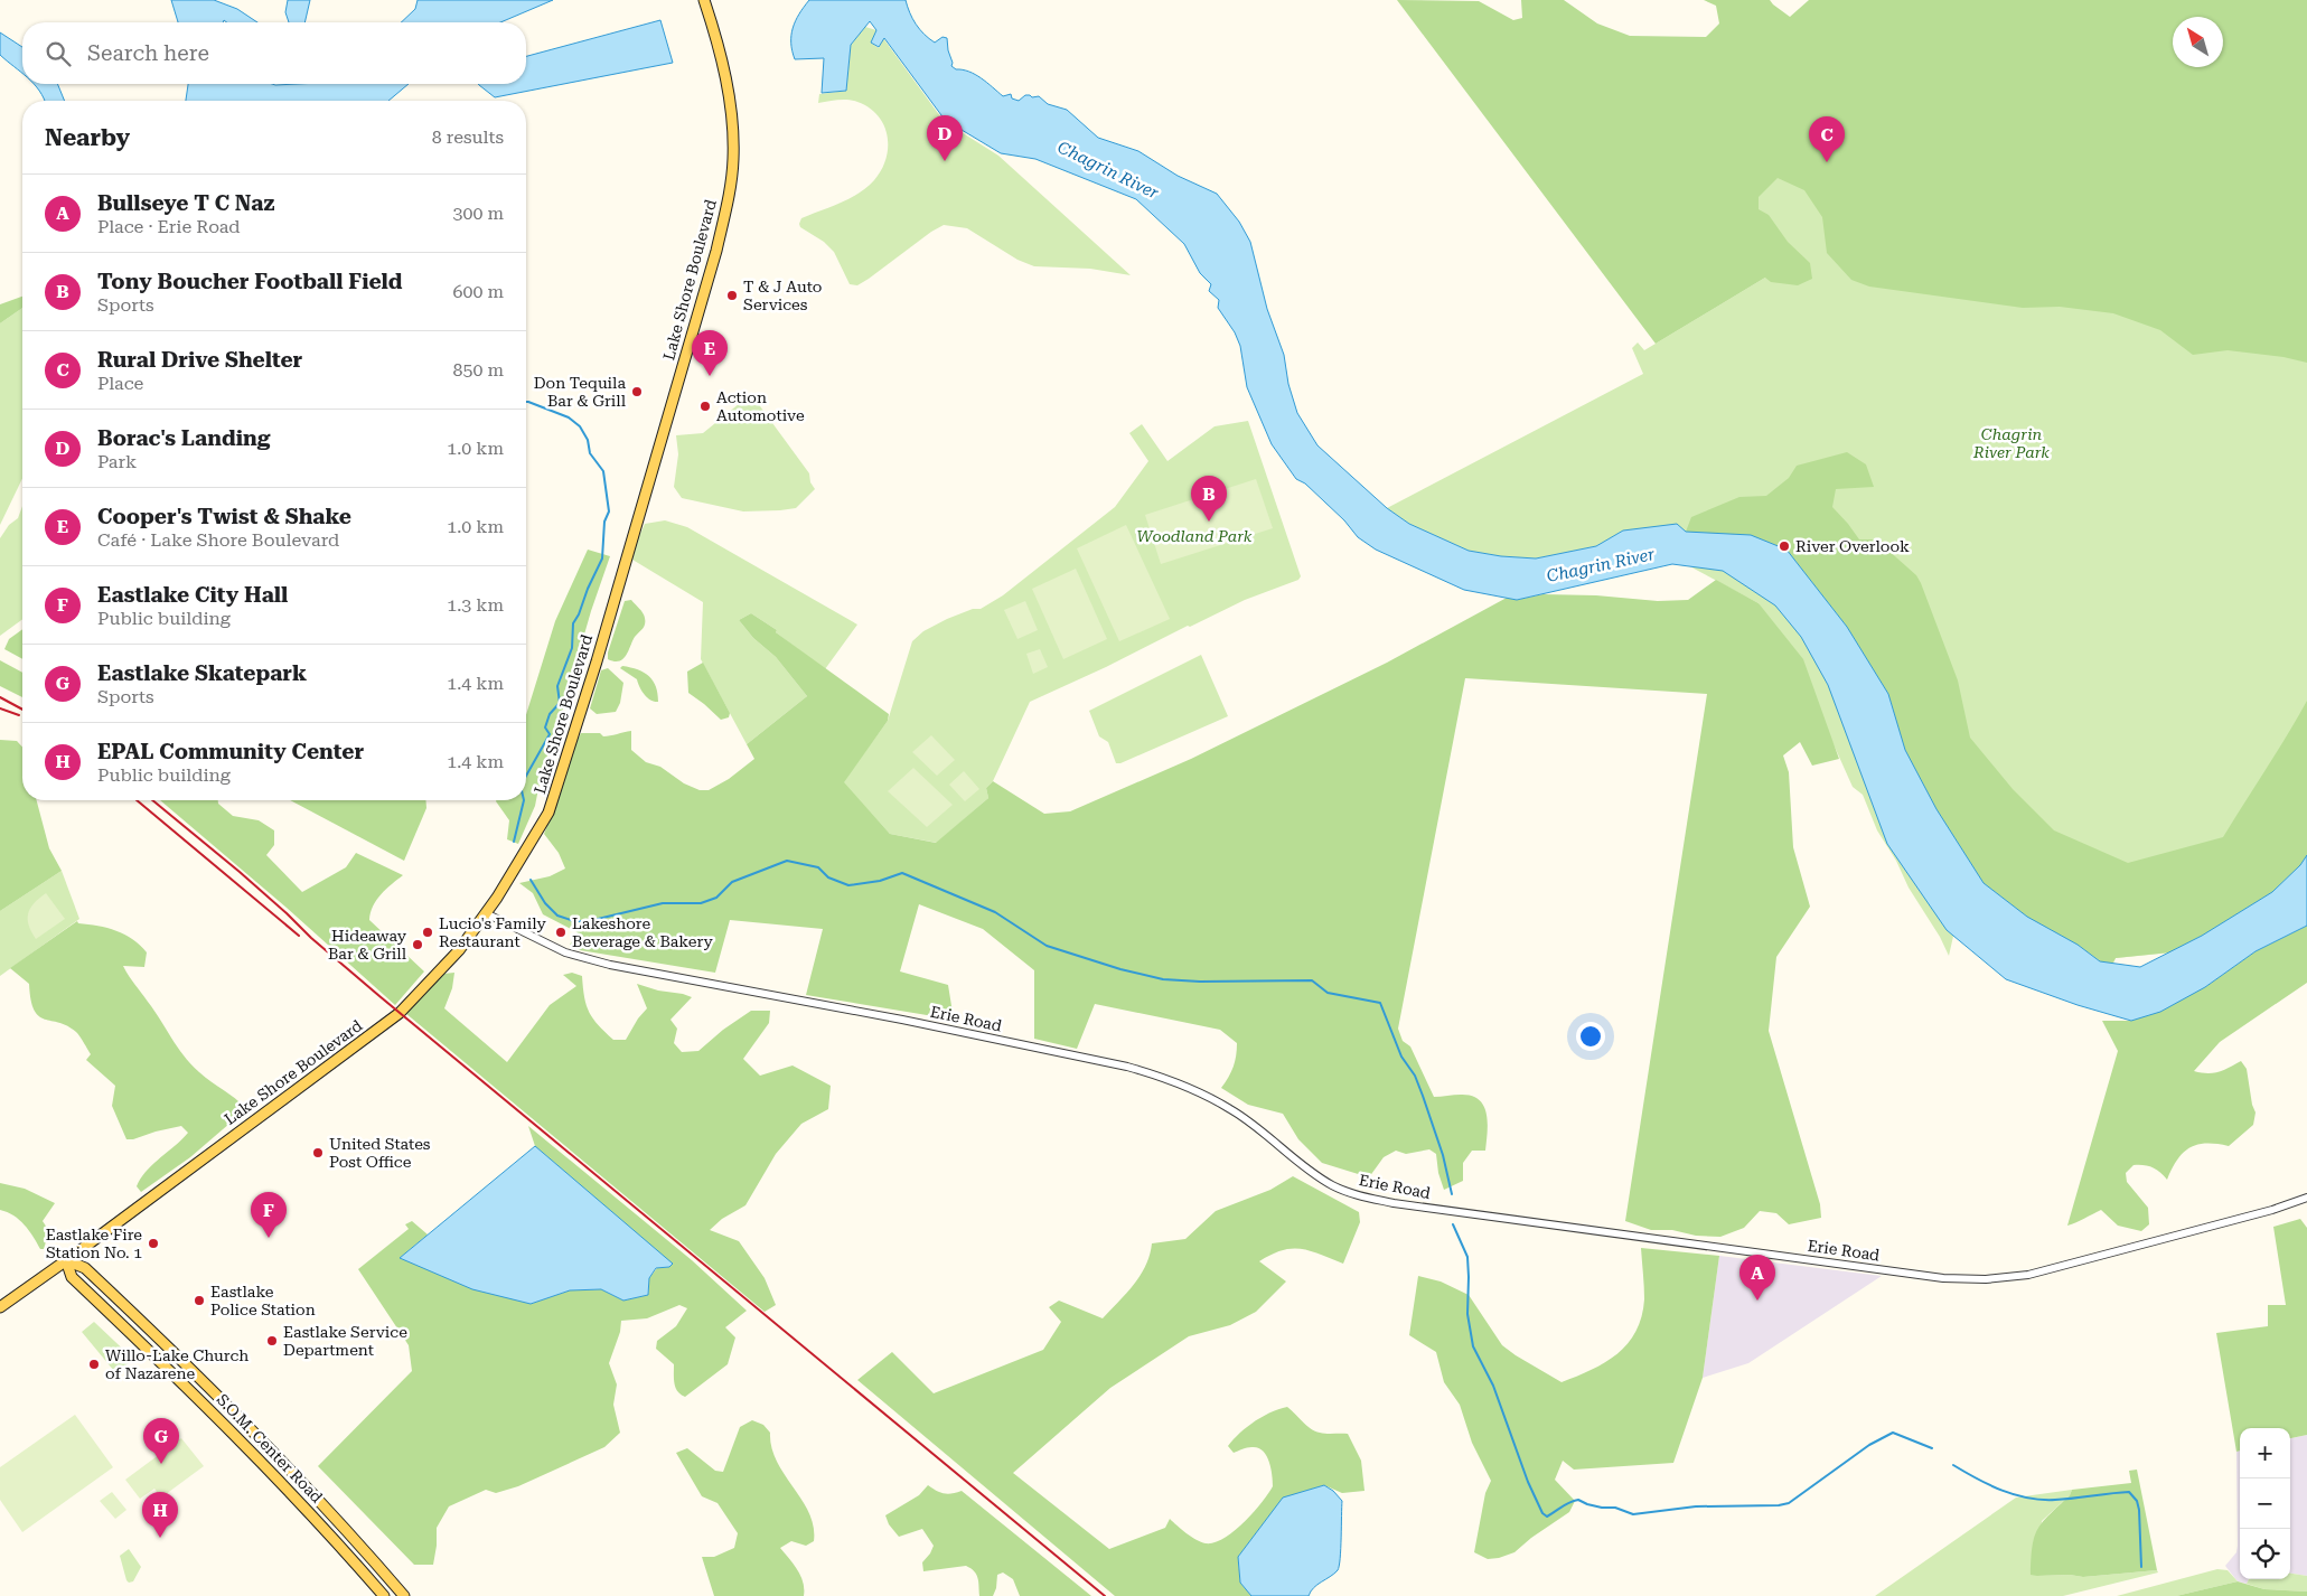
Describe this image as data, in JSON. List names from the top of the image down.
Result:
{
  "streets": {
    "main road": ["Lake Shore Boulevard", "S.O.M. Center Road"],
    "street": ["Erie Road"]
  },
  "crossings": [
    ["Lake Shore Boulevard", "Erie Road"],
    ["Lake Shore Boulevard", "S.O.M. Center Road"]
  ],
  "water": ["Chagrin River"],
  "parks": ["Chagrin River Park", "Woodland Park"],
  "places": [
    "T & J Auto Services",
    "Don Tequila Bar & Grill",
    "Action Automotive",
    "River Overlook",
    "Lucio's Family Restaurant",
    "Lakeshore Beverage & Bakery",
    "Hideaway Bar & Grill",
    "United States Post Office",
    "Eastlake Fire Station No. 1",
    "Eastlake Police Station",
    "Eastlake Service Department",
    "Willo-Lake Church of Nazarene"
  ],
  "north": "top left",
  "page": {
    "search": "Search here",
    "heading": ["Nearby", "8 results"],
    "pins": [
      "D",
      "C",
      "E",
      "B",
      "F",
      "A",
      "G",
      "H"
    ],
    "list": [
      {
        "mark": "A",
        "name": "Bullseye T C Naz",
        "note": "Place · Erie Road",
        "value": "300 m"
      },
      {
        "mark": "B",
        "name": "Tony Boucher Football Field",
        "note": "Sports",
        "value": "600 m"
      },
      {
        "mark": "C",
        "name": "Rural Drive Shelter",
        "note": "Place",
        "value": "850 m"
      },
      {
        "mark": "D",
        "name": "Borac's Landing",
        "note": "Park",
        "value": "1.0 km"
      },
      {
        "mark": "E",
        "name": "Cooper's Twist & Shake",
        "note": "Café · Lake Shore Boulevard",
        "value": "1.0 km"
      },
      {
        "mark": "F",
        "name": "Eastlake City Hall",
        "note": "Public building",
        "value": "1.3 km"
      },
      {
        "mark": "G",
        "name": "Eastlake Skatepark",
        "note": "Sports",
        "value": "1.4 km"
      },
      {
        "mark": "H",
        "name": "EPAL Community Center",
        "note": "Public building",
        "value": "1.4 km"
      }
    ],
    "map_buttons": ["+", "−"]
  }
}
